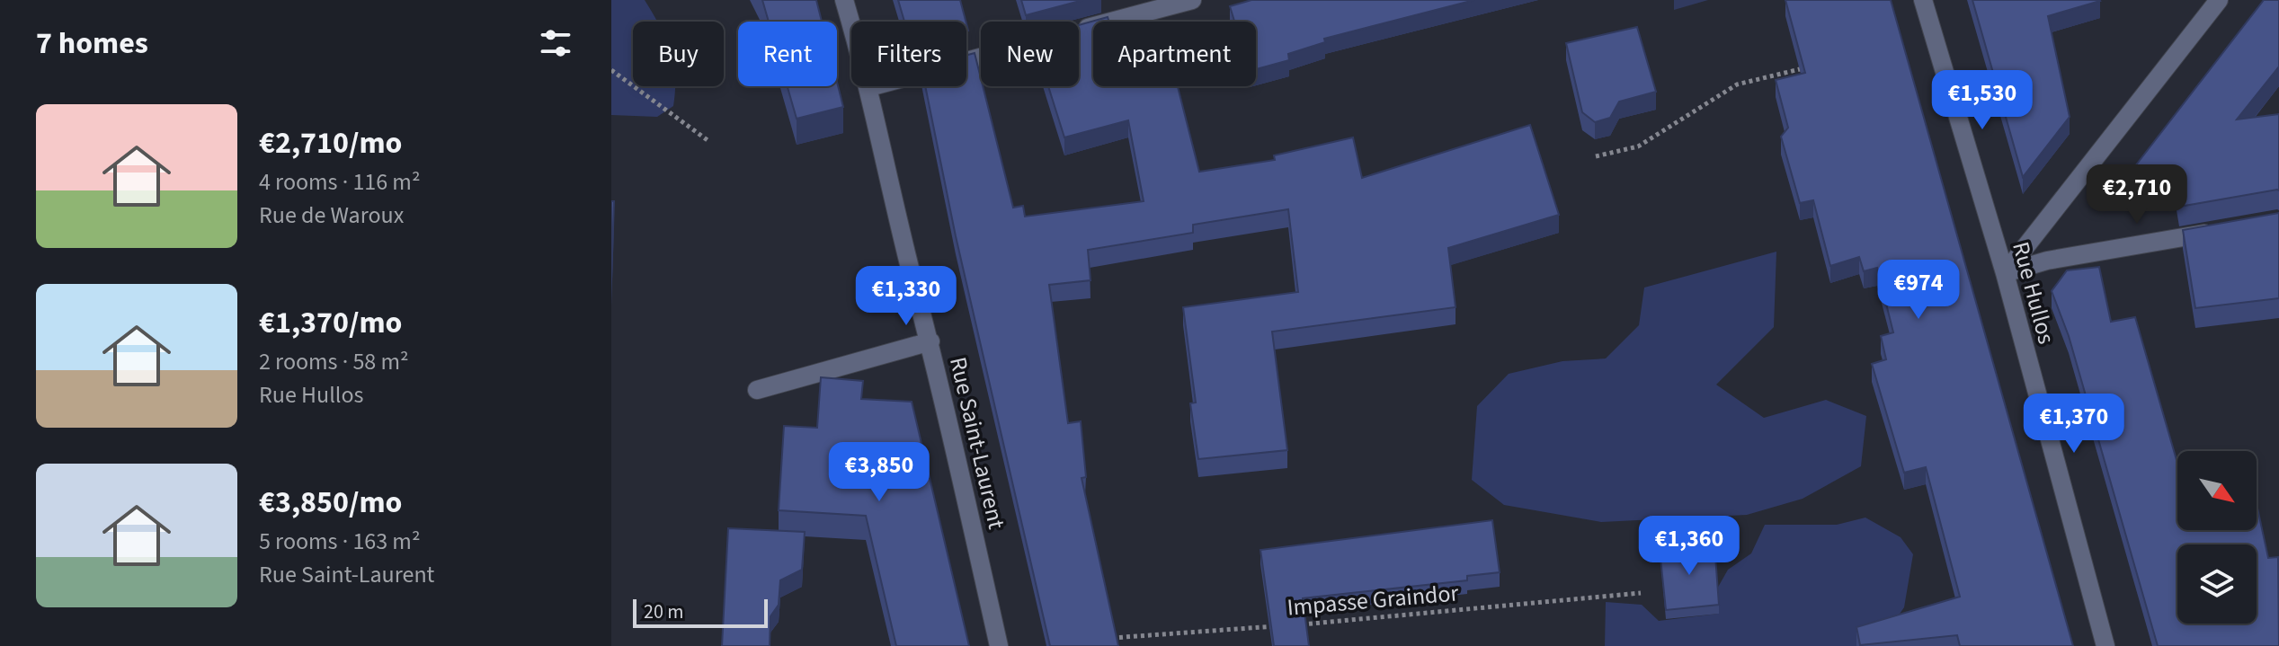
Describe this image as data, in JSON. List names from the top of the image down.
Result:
{
  "streets": {
    "street": ["Rue Hullos", "Rue Saint-Laurent"],
    "path": ["Impasse Graindor"]
  },
  "scale_bar": "20 m",
  "north": "bottom right",
  "page": {
    "heading": "7 homes",
    "chip": [
      "Buy",
      "Rent",
      "Filters",
      "New",
      "Apartment"
    ],
    "price": [
      "€1,530",
      "€2,710",
      "€974",
      "€1,330",
      "€1,370",
      "€3,850",
      "€1,360"
    ],
    "list": [
      {
        "name": "€2,710/mo",
        "note": "4 rooms · 116 m² · Rue de Waroux"
      },
      {
        "name": "€1,370/mo",
        "note": "2 rooms · 58 m² · Rue Hullos"
      },
      {
        "name": "€3,850/mo",
        "note": "5 rooms · 163 m² · Rue Saint-Laurent"
      }
    ],
    "scale": "20 m"
  }
}
